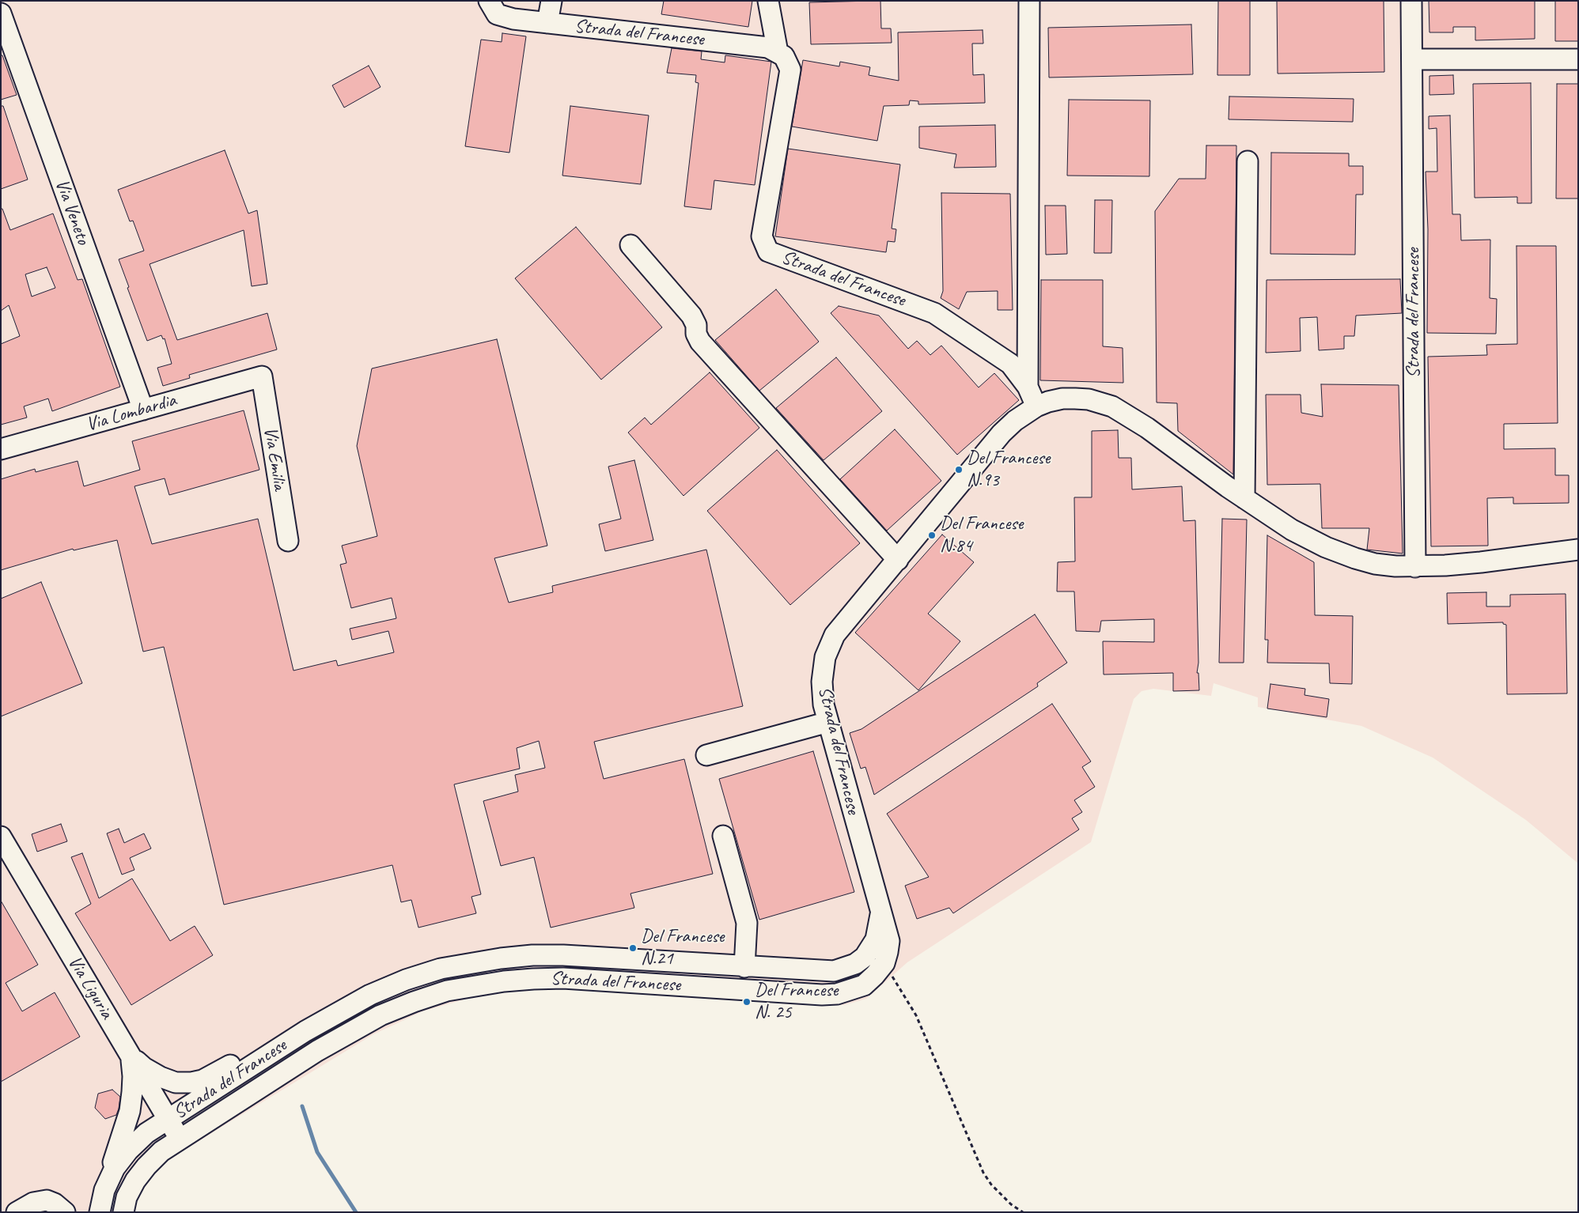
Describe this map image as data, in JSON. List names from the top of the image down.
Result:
{
  "streets": {
    "street": [
      "Strada del Francese",
      "Via Veneto",
      "Via Lombardia",
      "Via Emilia",
      "Via Liguria"
    ]
  },
  "crossings": [
    ["Strada del Francese", "Via Liguria"],
    ["Via Veneto", "Via Lombardia"],
    ["Via Lombardia", "Via Emilia"]
  ],
  "places": [
    "Del Francese N.93",
    "Del Francese N.84",
    "Del Francese N.21",
    "Del Francese N. 25"
  ]
}
